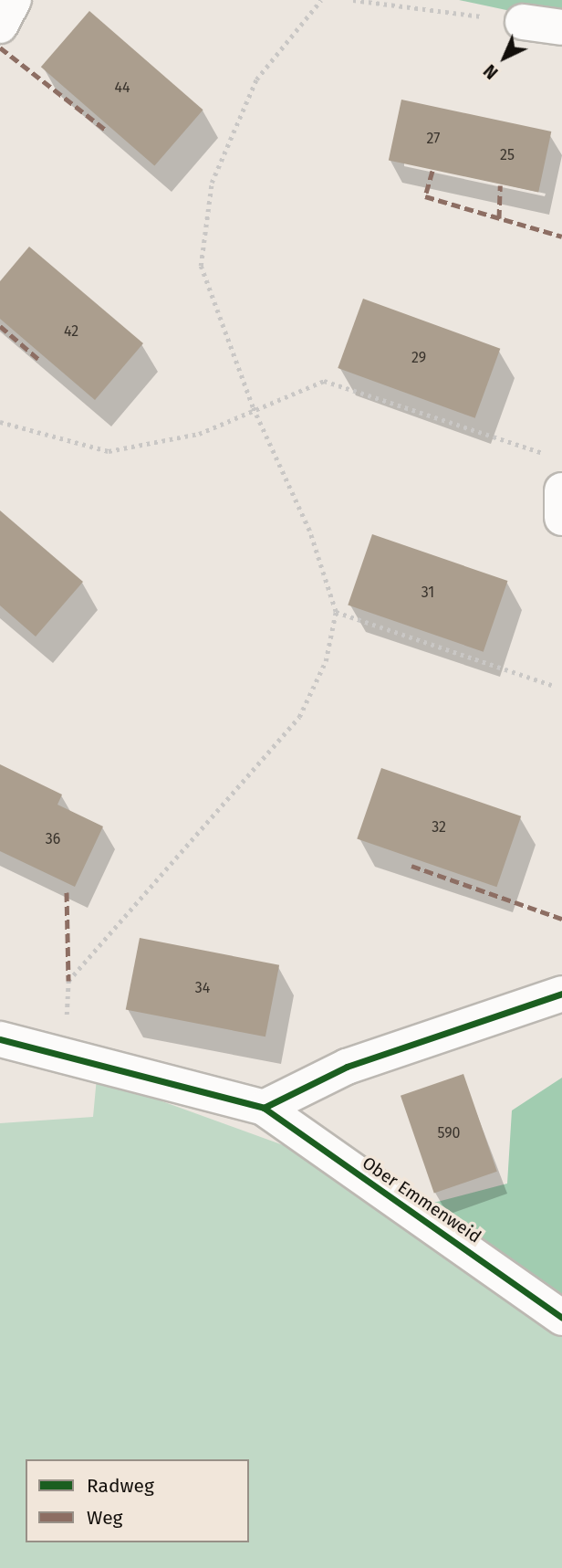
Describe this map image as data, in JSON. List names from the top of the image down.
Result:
{
  "streets": {
    "street": ["Ober Emmenweid"]
  },
  "house_numbers": [
    "44",
    "27",
    "25",
    "42",
    "29",
    "31",
    "32",
    "36",
    "34",
    "590"
  ],
  "legend": ["Radweg", "Weg"],
  "north": "bottom left"
}
